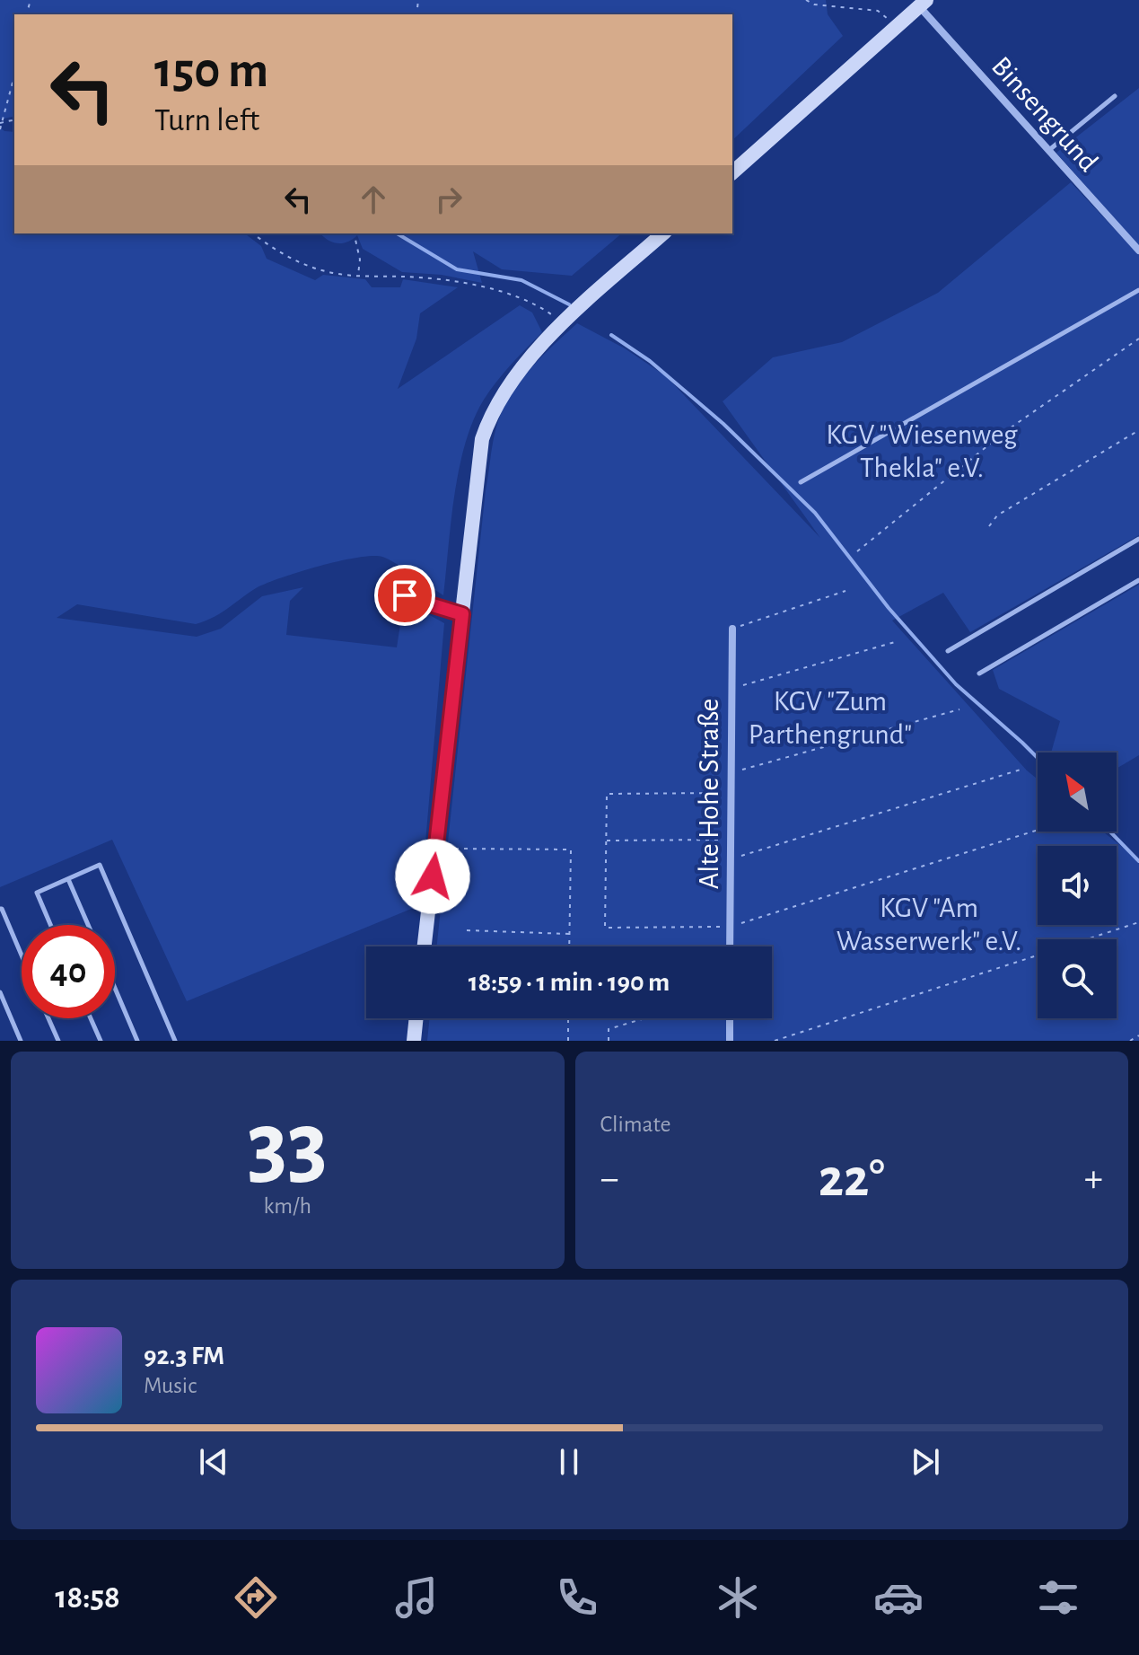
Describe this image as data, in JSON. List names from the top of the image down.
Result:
{
  "streets": {
    "street": ["Binsengrund", "Alte Hohe Straße"]
  },
  "parks": ["KGV \"Wiesenweg Thekla\" e.V.", "KGV \"Zum Parthengrund\"", "KGV \"Am Wasserwerk\" e.V."],
  "north": "top left",
  "page": {
    "turn": ["150 m", "Turn left"],
    "limit": "40",
    "trip": "18:59 · 1 min · 190 m",
    "tile": [
      ["33", "km/h"],
      "Climate"
    ],
    "heat": ["−", "22°", "+"],
    "song": ["92.3 FM", "Music"],
    "tabs": "18:58"
  }
}
